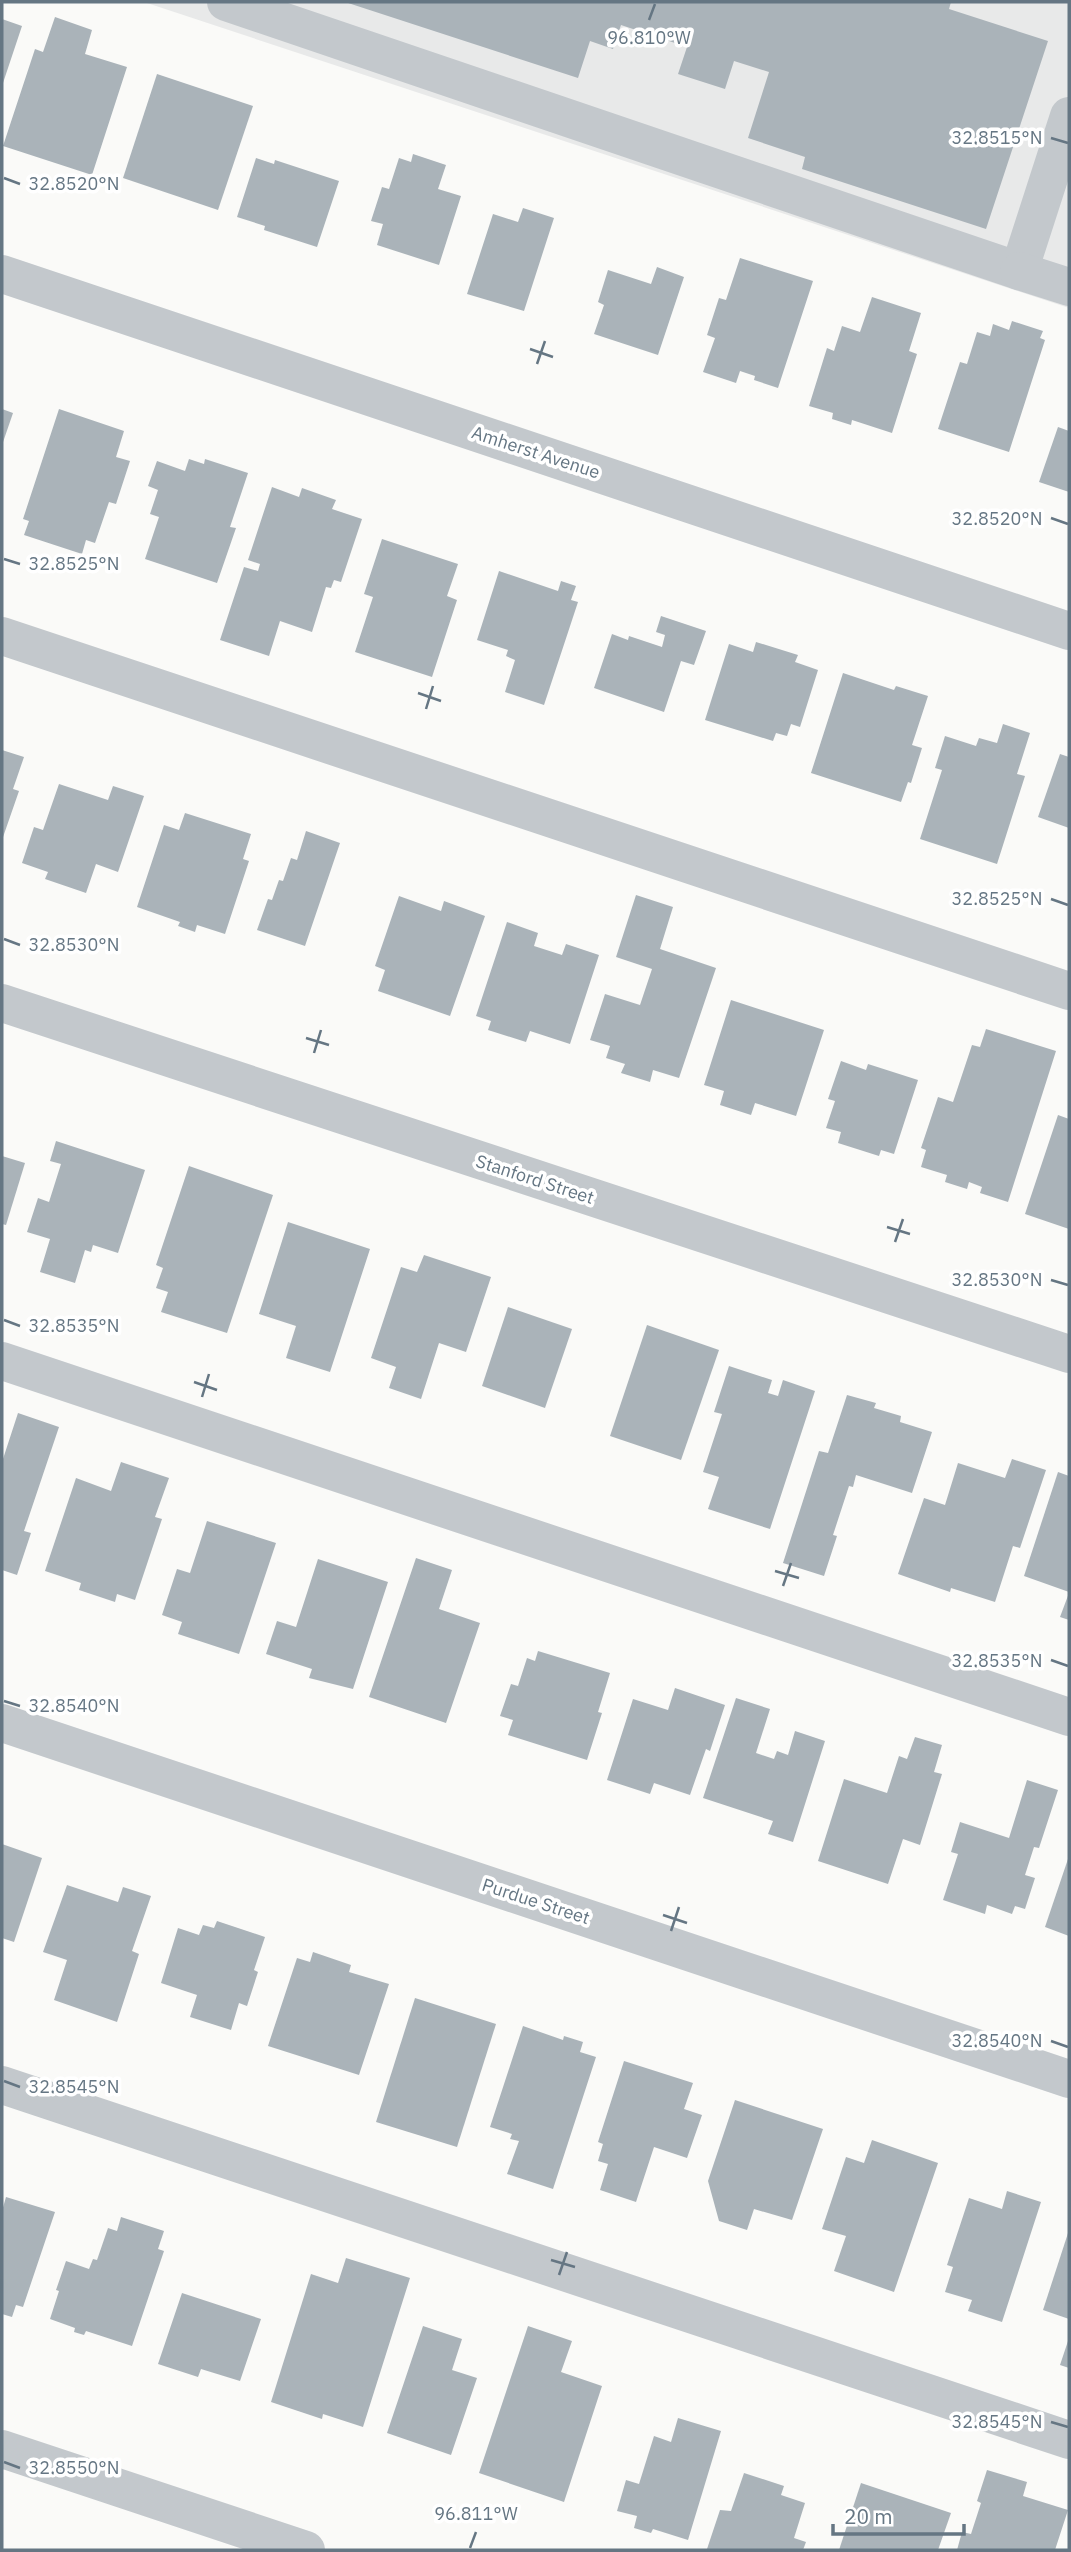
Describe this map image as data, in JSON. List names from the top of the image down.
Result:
{
  "streets": {
    "street": ["Amherst Avenue", "Stanford Street", "Purdue Street"]
  },
  "scale_bar": "20 m",
  "coordinates": [
    "96.810°W",
    "32.8515°N",
    "32.8520°N",
    "32.8525°N",
    "32.8530°N",
    "32.8535°N",
    "32.8540°N",
    "32.8545°N",
    "32.8550°N",
    "96.811°W"
  ]
}
